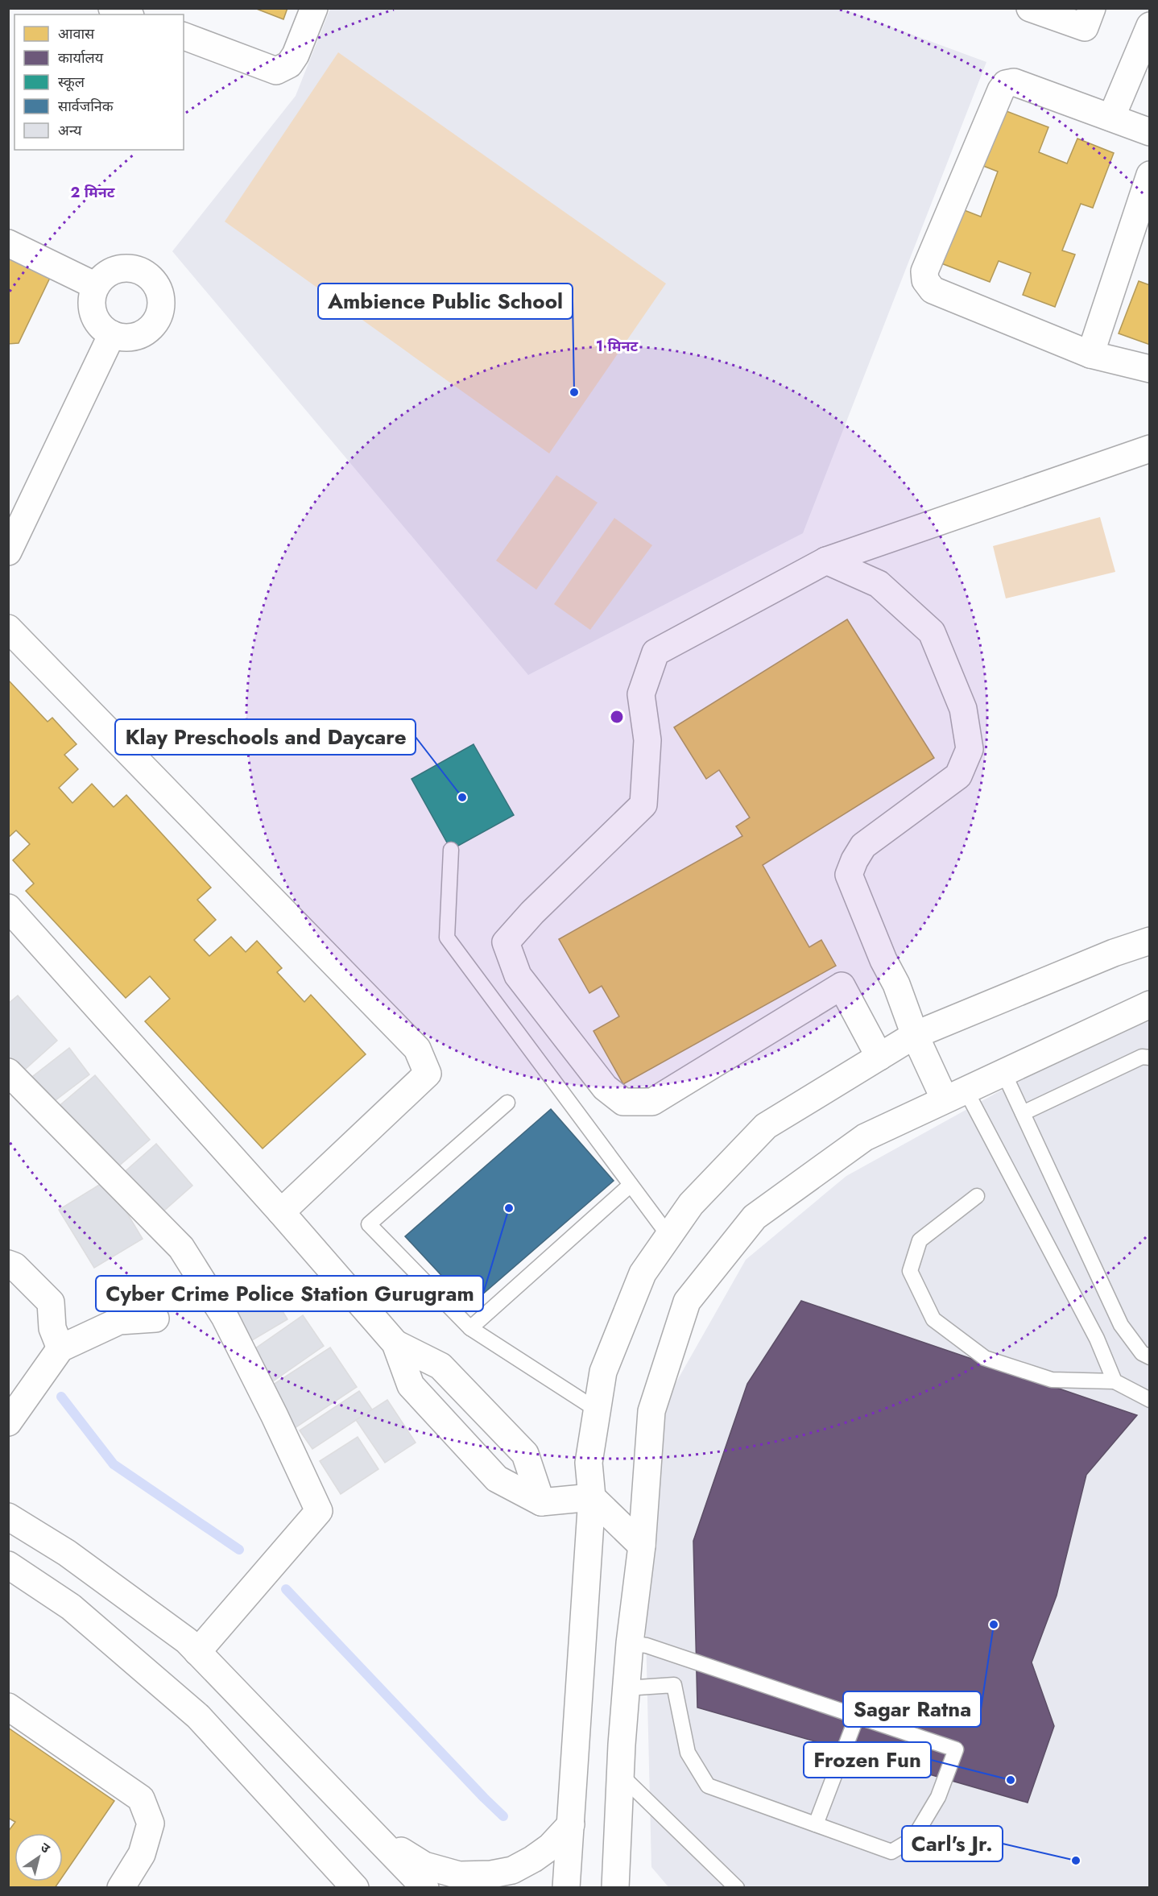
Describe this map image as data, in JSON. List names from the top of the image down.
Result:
{
  "places": [
    "Ambience Public School",
    "Klay Preschools and Daycare",
    "Cyber Crime Police Station Gurugram",
    "Sagar Ratna",
    "Frozen Fun",
    "Carl's Jr."
  ],
  "legend": [
    "आवास",
    "कार्यालय",
    "स्कूल",
    "सार्वजनिक",
    "अन्य"
  ],
  "north": "top right",
  "rings": ["2 मिनट", "1 मिनट"]
}
